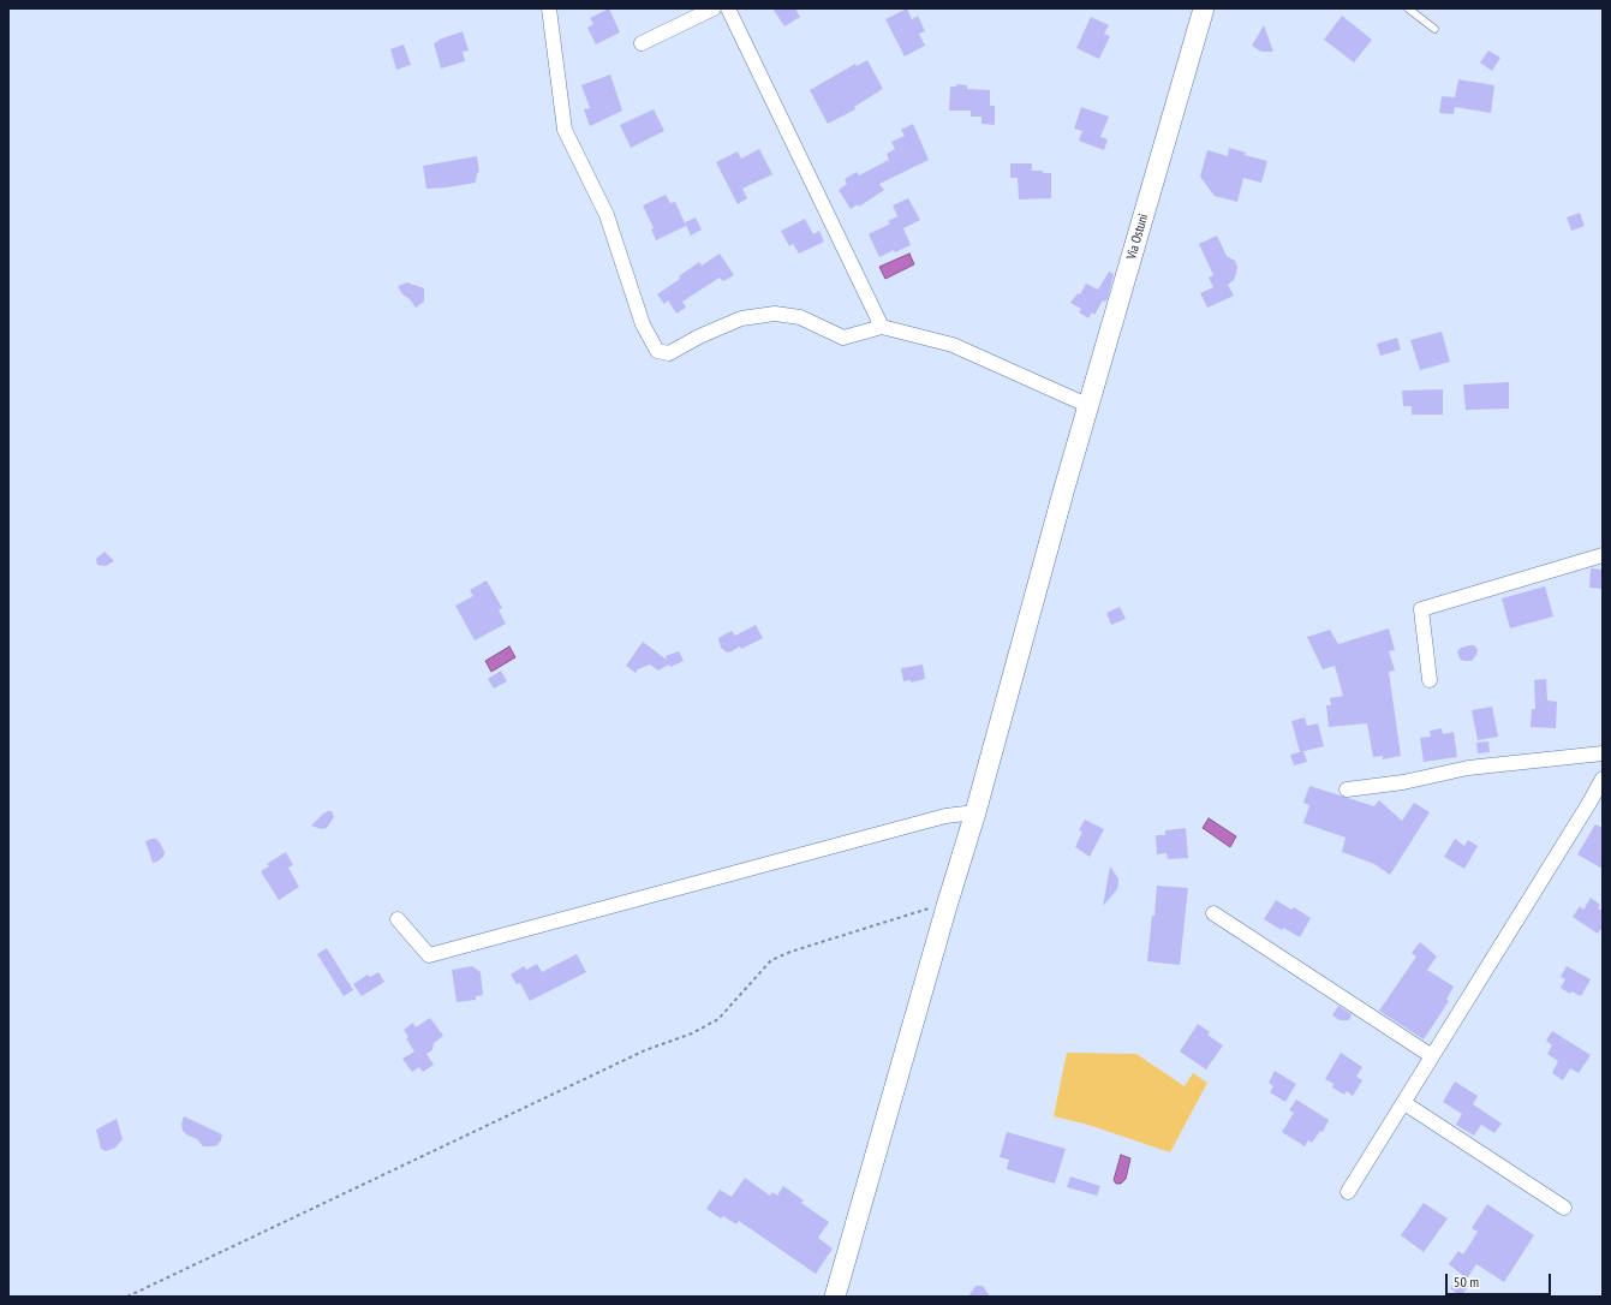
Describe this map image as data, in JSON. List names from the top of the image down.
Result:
{
  "streets": {
    "main road": ["Via Ostuni"]
  },
  "scale_bar": "50 m"
}
